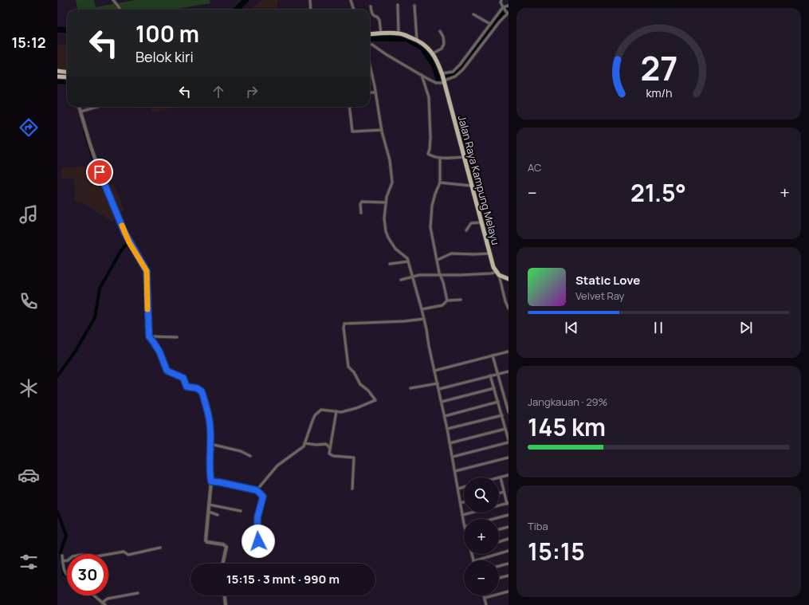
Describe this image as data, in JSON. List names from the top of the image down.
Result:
{
  "streets": {
    "main road": ["Jalan Raya Kampung Melayu"]
  },
  "page": {
    "tabs": "15:12",
    "turn": ["100 m", "Belok kiri"],
    "tile": [
      "AC",
      ["Jangkauan · 29%", "145 km"],
      ["Tiba", "15:15"]
    ],
    "heat": ["−", "21.5°", "+"],
    "song": ["Static Love", "Velvet Ray"],
    "map_buttons": ["+", "−"],
    "limit": "30",
    "trip": "15:15 · 3 mnt · 990 m",
    "gauge": ["27", "km/h"]
  }
}
